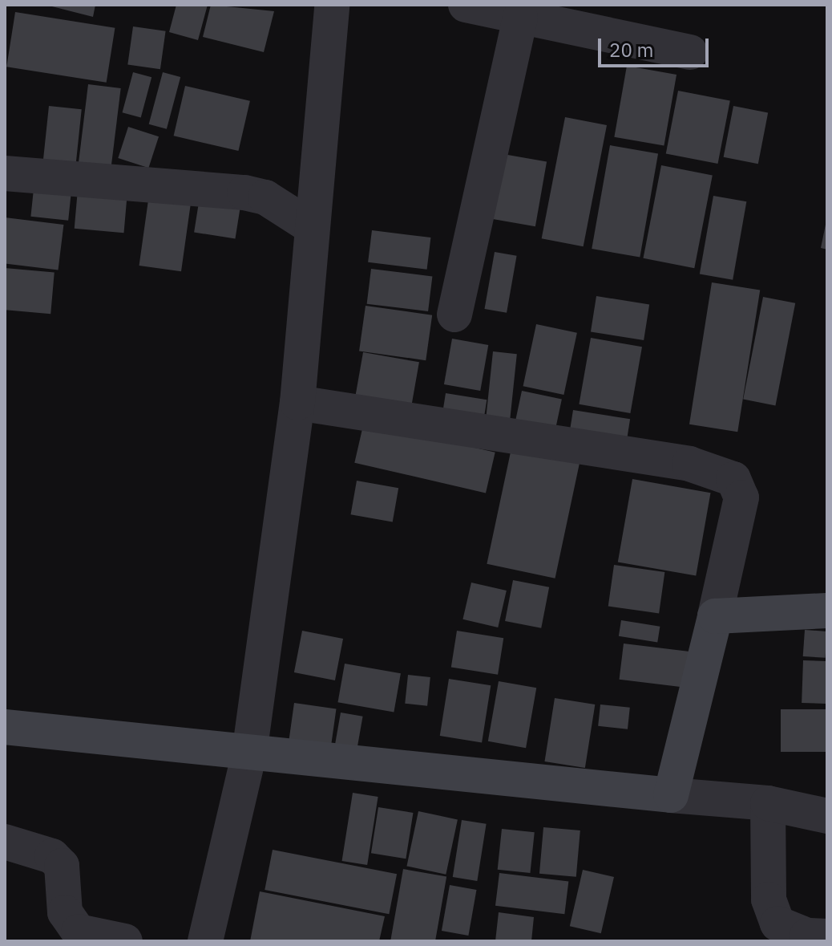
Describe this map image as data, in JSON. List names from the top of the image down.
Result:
{
  "scale_bar": "20 m"
}
